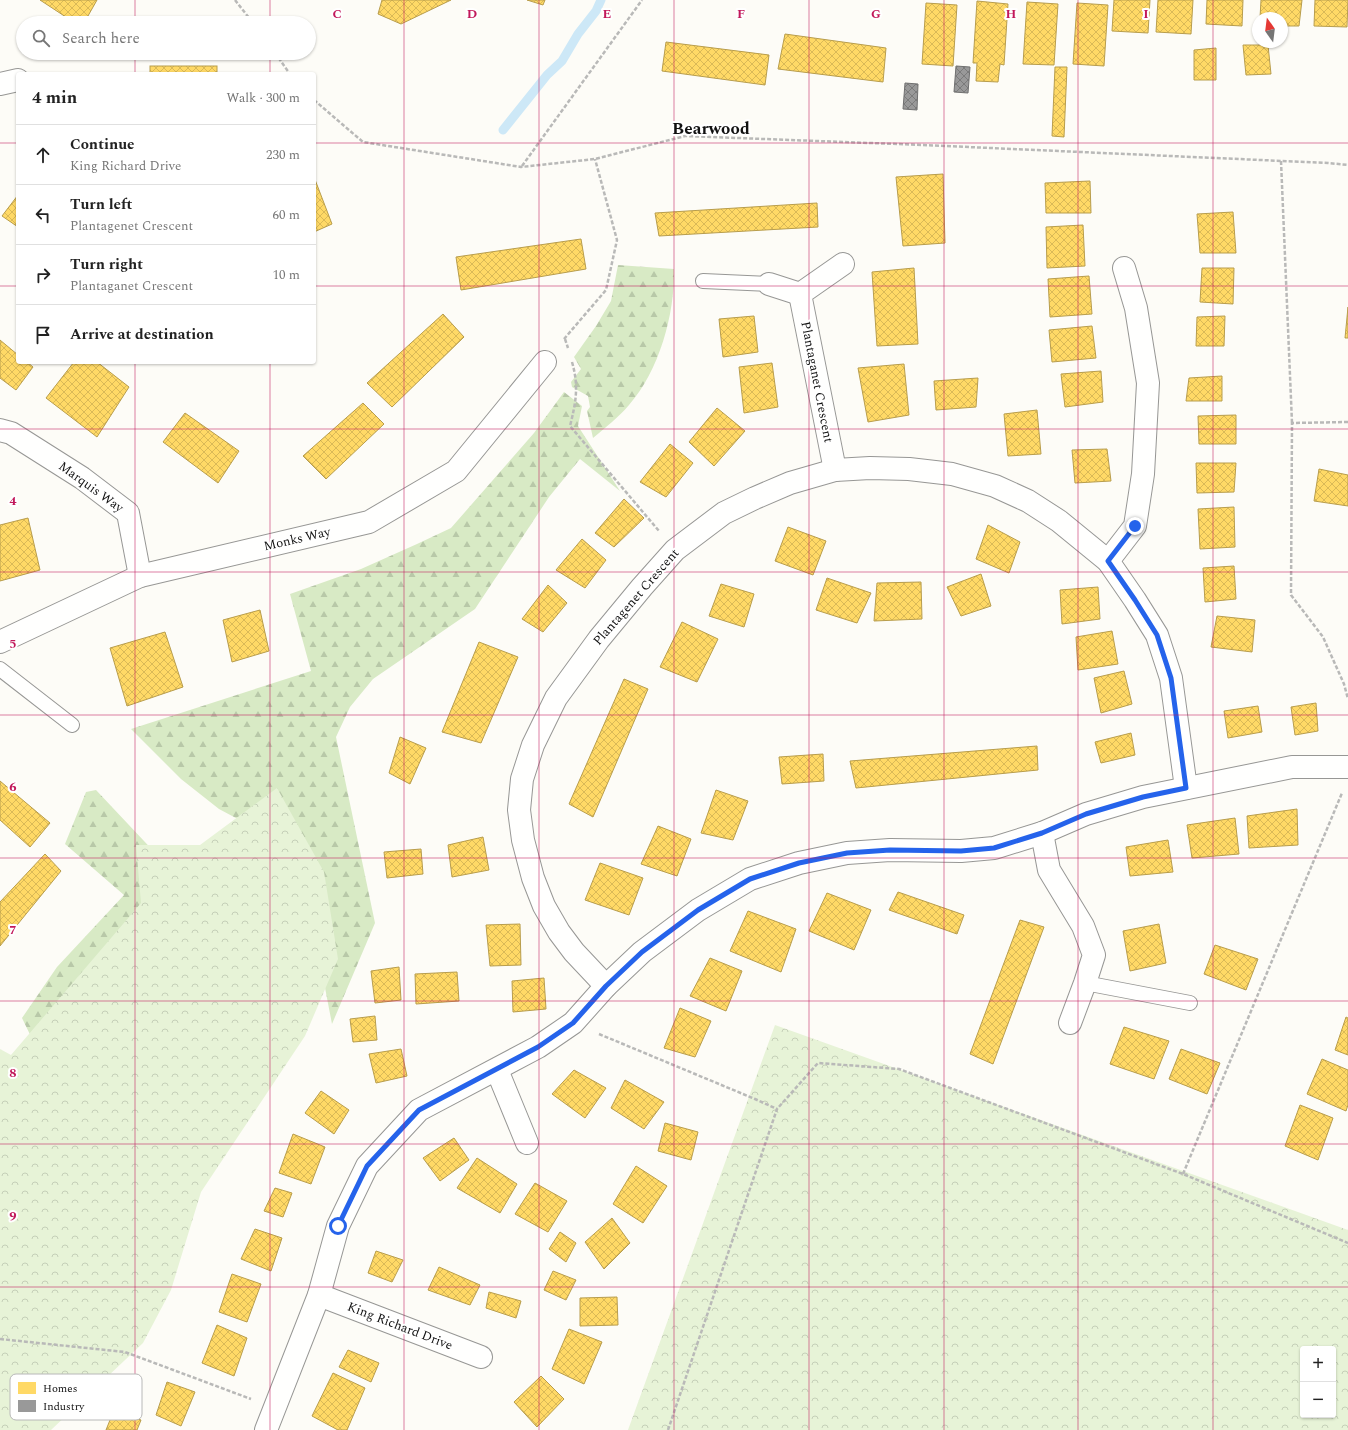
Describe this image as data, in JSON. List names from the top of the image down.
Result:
{
  "streets": {
    "street": [
      "Plantaganet Crescent",
      "Marquis Way",
      "Monks Way",
      "Plantagenet Crescent",
      "King Richard Drive"
    ]
  },
  "crossings": [
    ["Plantaganet Crescent", "Plantagenet Crescent"],
    ["Marquis Way", "Monks Way"]
  ],
  "districts": ["Bearwood"],
  "legend": ["Homes", "Industry"],
  "north": "top",
  "page": {
    "search": "Search here",
    "heading": ["4 min", "Walk · 300 m"],
    "list": [
      ["Continue", "King Richard Drive", "230 m"],
      ["Turn left", "Plantagenet Crescent", "60 m"],
      ["Turn right", "Plantaganet Crescent", "10 m"],
      "Arrive at destination"
    ],
    "map_buttons": ["+", "−"]
  },
  "grid": {
    "columns": [
      "C",
      "D",
      "E",
      "F",
      "G",
      "H",
      "I"
    ],
    "rows": [
      "4",
      "5",
      "6",
      "7",
      "8",
      "9"
    ]
  }
}
